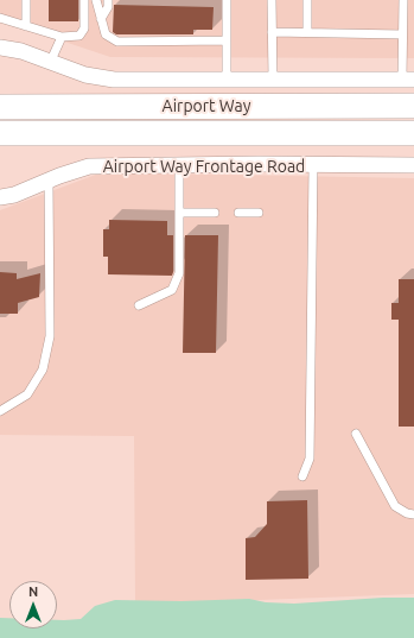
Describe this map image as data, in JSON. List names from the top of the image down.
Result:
{
  "streets": {
    "main road": ["Airport Way"],
    "street": ["Airport Way Frontage Road"]
  },
  "north": "top"
}
